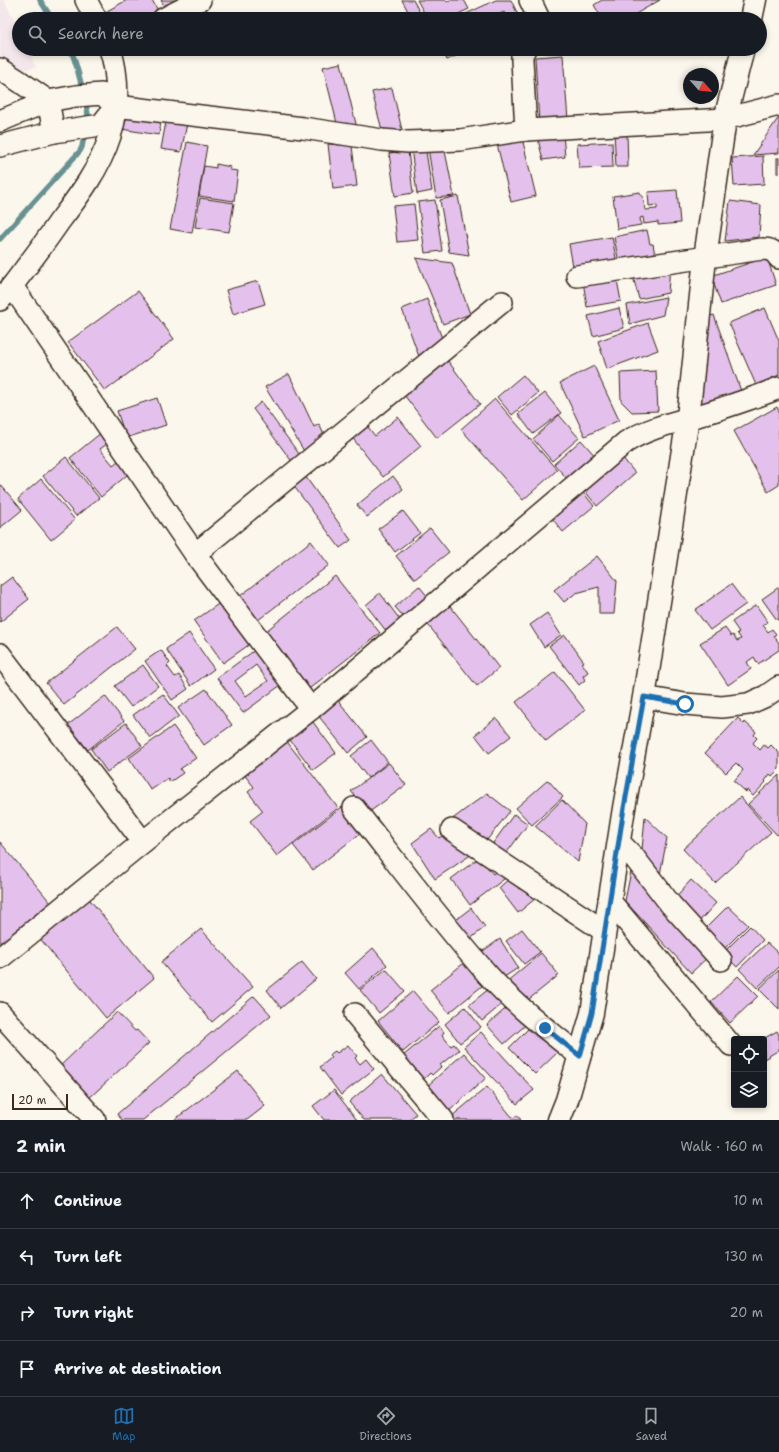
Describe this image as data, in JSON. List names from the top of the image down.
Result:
{
  "scale_bar": "20 m",
  "north": "bottom right",
  "page": {
    "search": "Search here",
    "scale": "20 m",
    "heading": ["2 min", "Walk · 160 m"],
    "list": [
      ["Continue", "10 m"],
      ["Turn left", "130 m"],
      ["Turn right", "20 m"],
      "Arrive at destination"
    ],
    "nav": ["Map", "Directions", "Saved"]
  }
}
